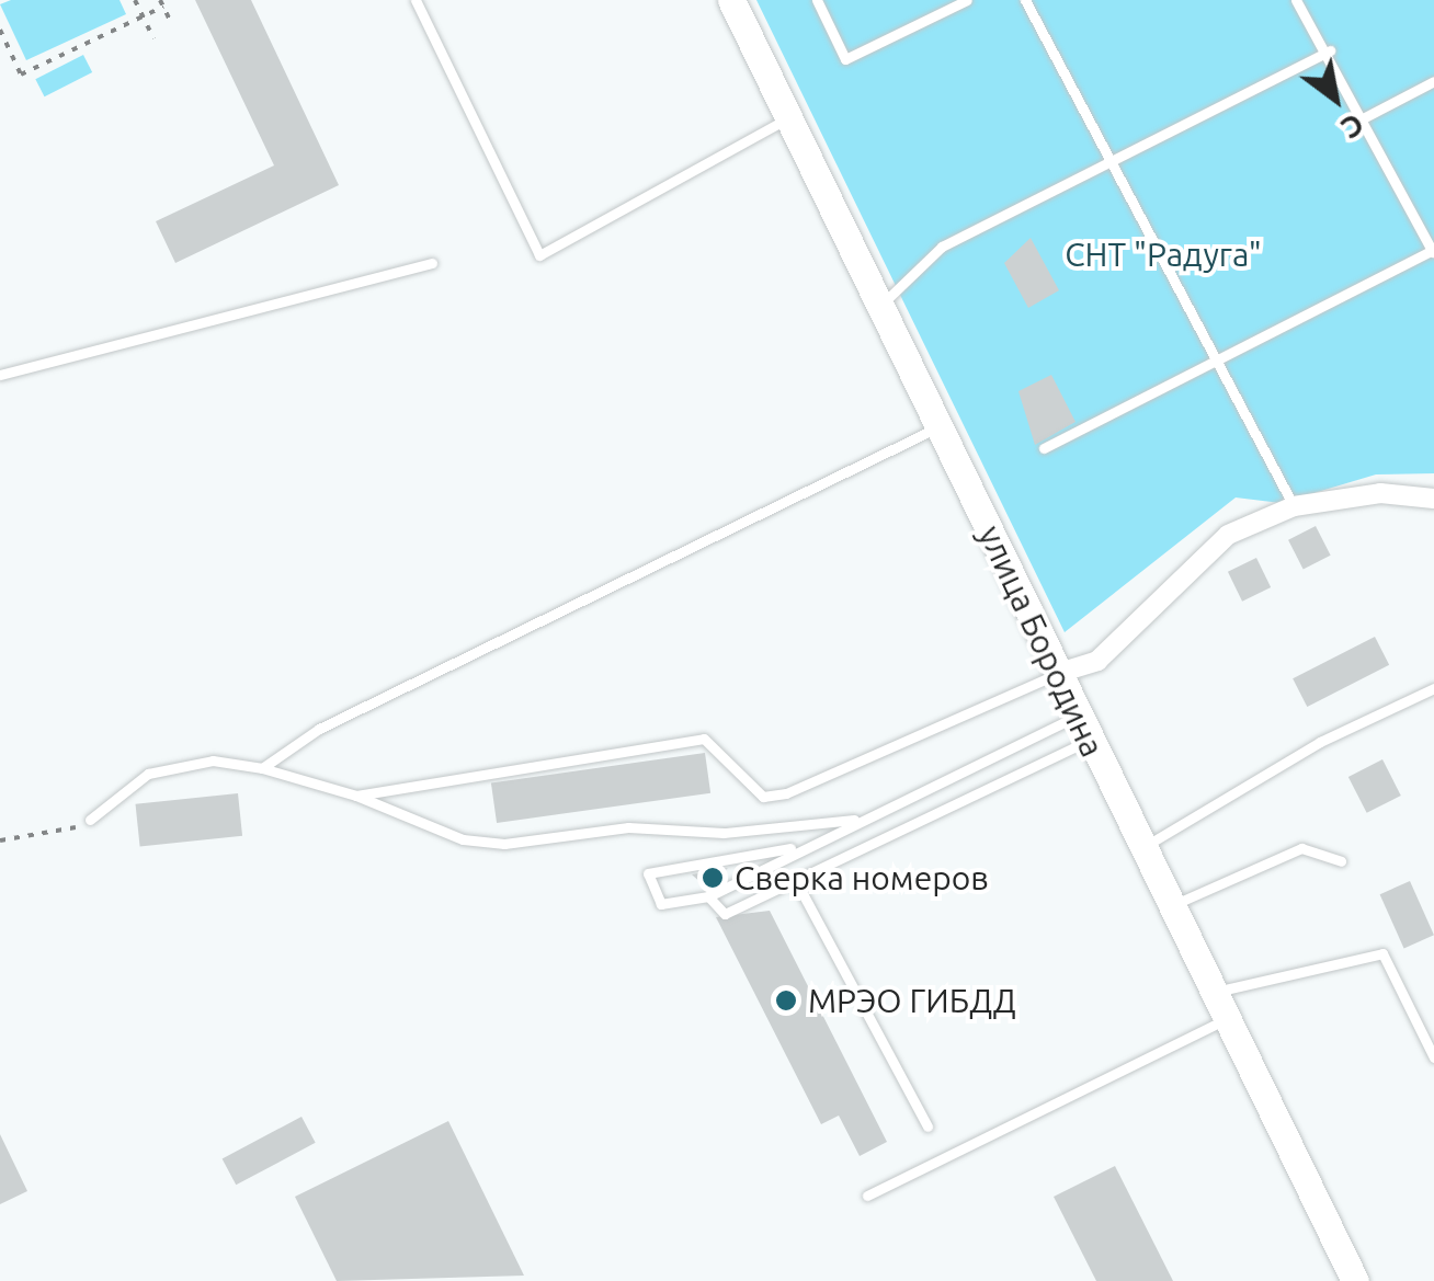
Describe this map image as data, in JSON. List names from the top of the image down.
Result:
{
  "streets": {
    "main road": ["улица Бородина"]
  },
  "parks": ["СНТ \"Радуга\""],
  "places": ["Сверка номеров", "МРЭО ГИБДД"],
  "north": "bottom right"
}
